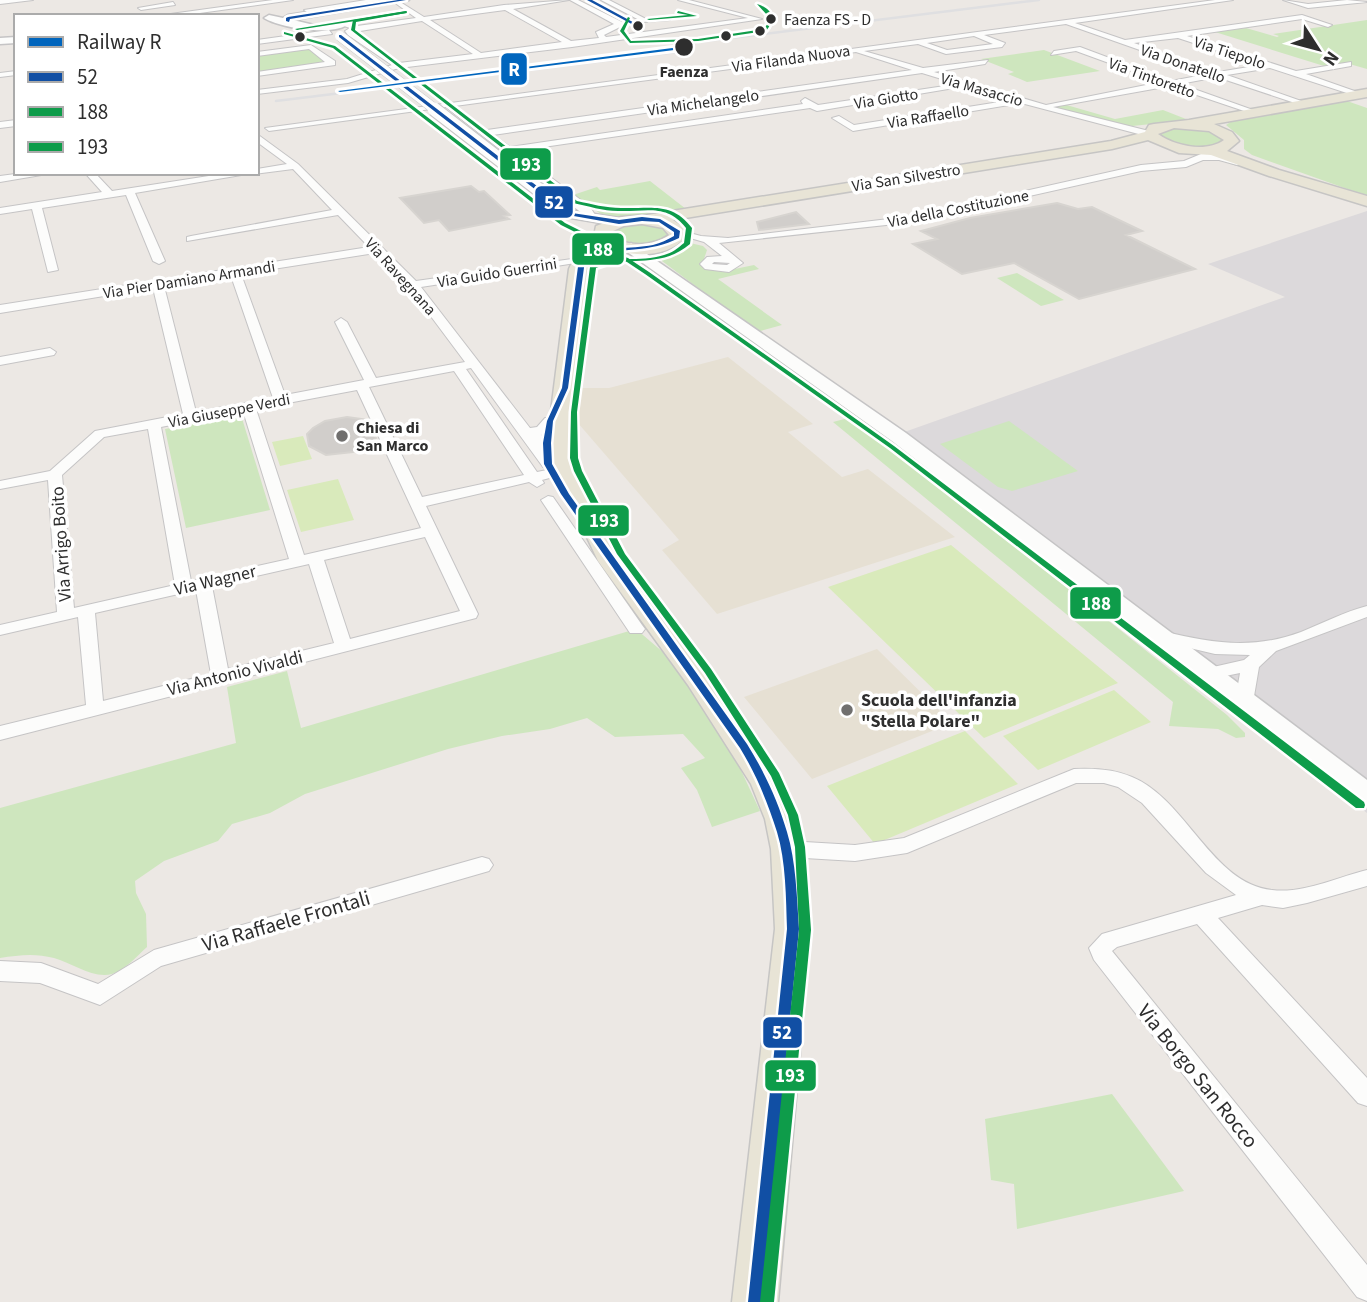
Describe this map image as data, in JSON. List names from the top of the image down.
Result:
{
  "streets": {
    "main road": ["Via San Silvestro", "Via Ravegnana"],
    "street": [
      "Via Tiepolo",
      "Via Filanda Nuova",
      "Via Donatello",
      "Via Tintoretto",
      "Via Masaccio",
      "Via Giotto",
      "Via Michelangelo",
      "Via Raffaello",
      "Via della Costituzione",
      "Via Guido Guerrini",
      "Via Pier Damiano Armandi",
      "Via Giuseppe Verdi",
      "Via Arrigo Boito",
      "Via Wagner",
      "Via Antonio Vivaldi",
      "Via Raffaele Frontali",
      "Via Borgo San Rocco"
    ]
  },
  "crossings": [
    ["Via Tiepolo", "Via Donatello"],
    ["Via Tiepolo", "Via Masaccio"],
    ["Via Filanda Nuova", "Via Donatello"],
    ["Via Filanda Nuova", "Via Masaccio"],
    ["Via Filanda Nuova", "Via Ravegnana"],
    ["Via Donatello", "Via Masaccio"],
    ["Via Tintoretto", "Via Masaccio"],
    ["Via Masaccio", "Via Giotto"],
    ["Via Masaccio", "Via Michelangelo"],
    ["Via Masaccio", "Via Raffaello"],
    ["Via Masaccio", "Via San Silvestro"],
    ["Via San Silvestro", "Via Guido Guerrini"],
    ["Via Guido Guerrini", "Via Ravegnana"],
    ["Via Ravegnana", "Via Pier Damiano Armandi"],
    ["Via Ravegnana", "Via Giuseppe Verdi"],
    ["Via Ravegnana", "Via Borgo San Rocco"],
    ["Via Giuseppe Verdi", "Via Arrigo Boito"],
    ["Via Arrigo Boito", "Via Wagner"],
    ["Via Arrigo Boito", "Via Antonio Vivaldi"],
    ["Via Wagner", "Via Antonio Vivaldi"]
  ],
  "places": [
    "Faenza FS - D",
    "Faenza",
    "Chiesa di San Marco",
    "Scuola dell'infanzia \"Stella Polare\""
  ],
  "lines": [
    "transit line 52",
    "transit line 188",
    "transit line 193",
    "rail line R"
  ],
  "legend": [
    "Railway R",
    "52",
    "188",
    "193"
  ],
  "north": "bottom right"
}
